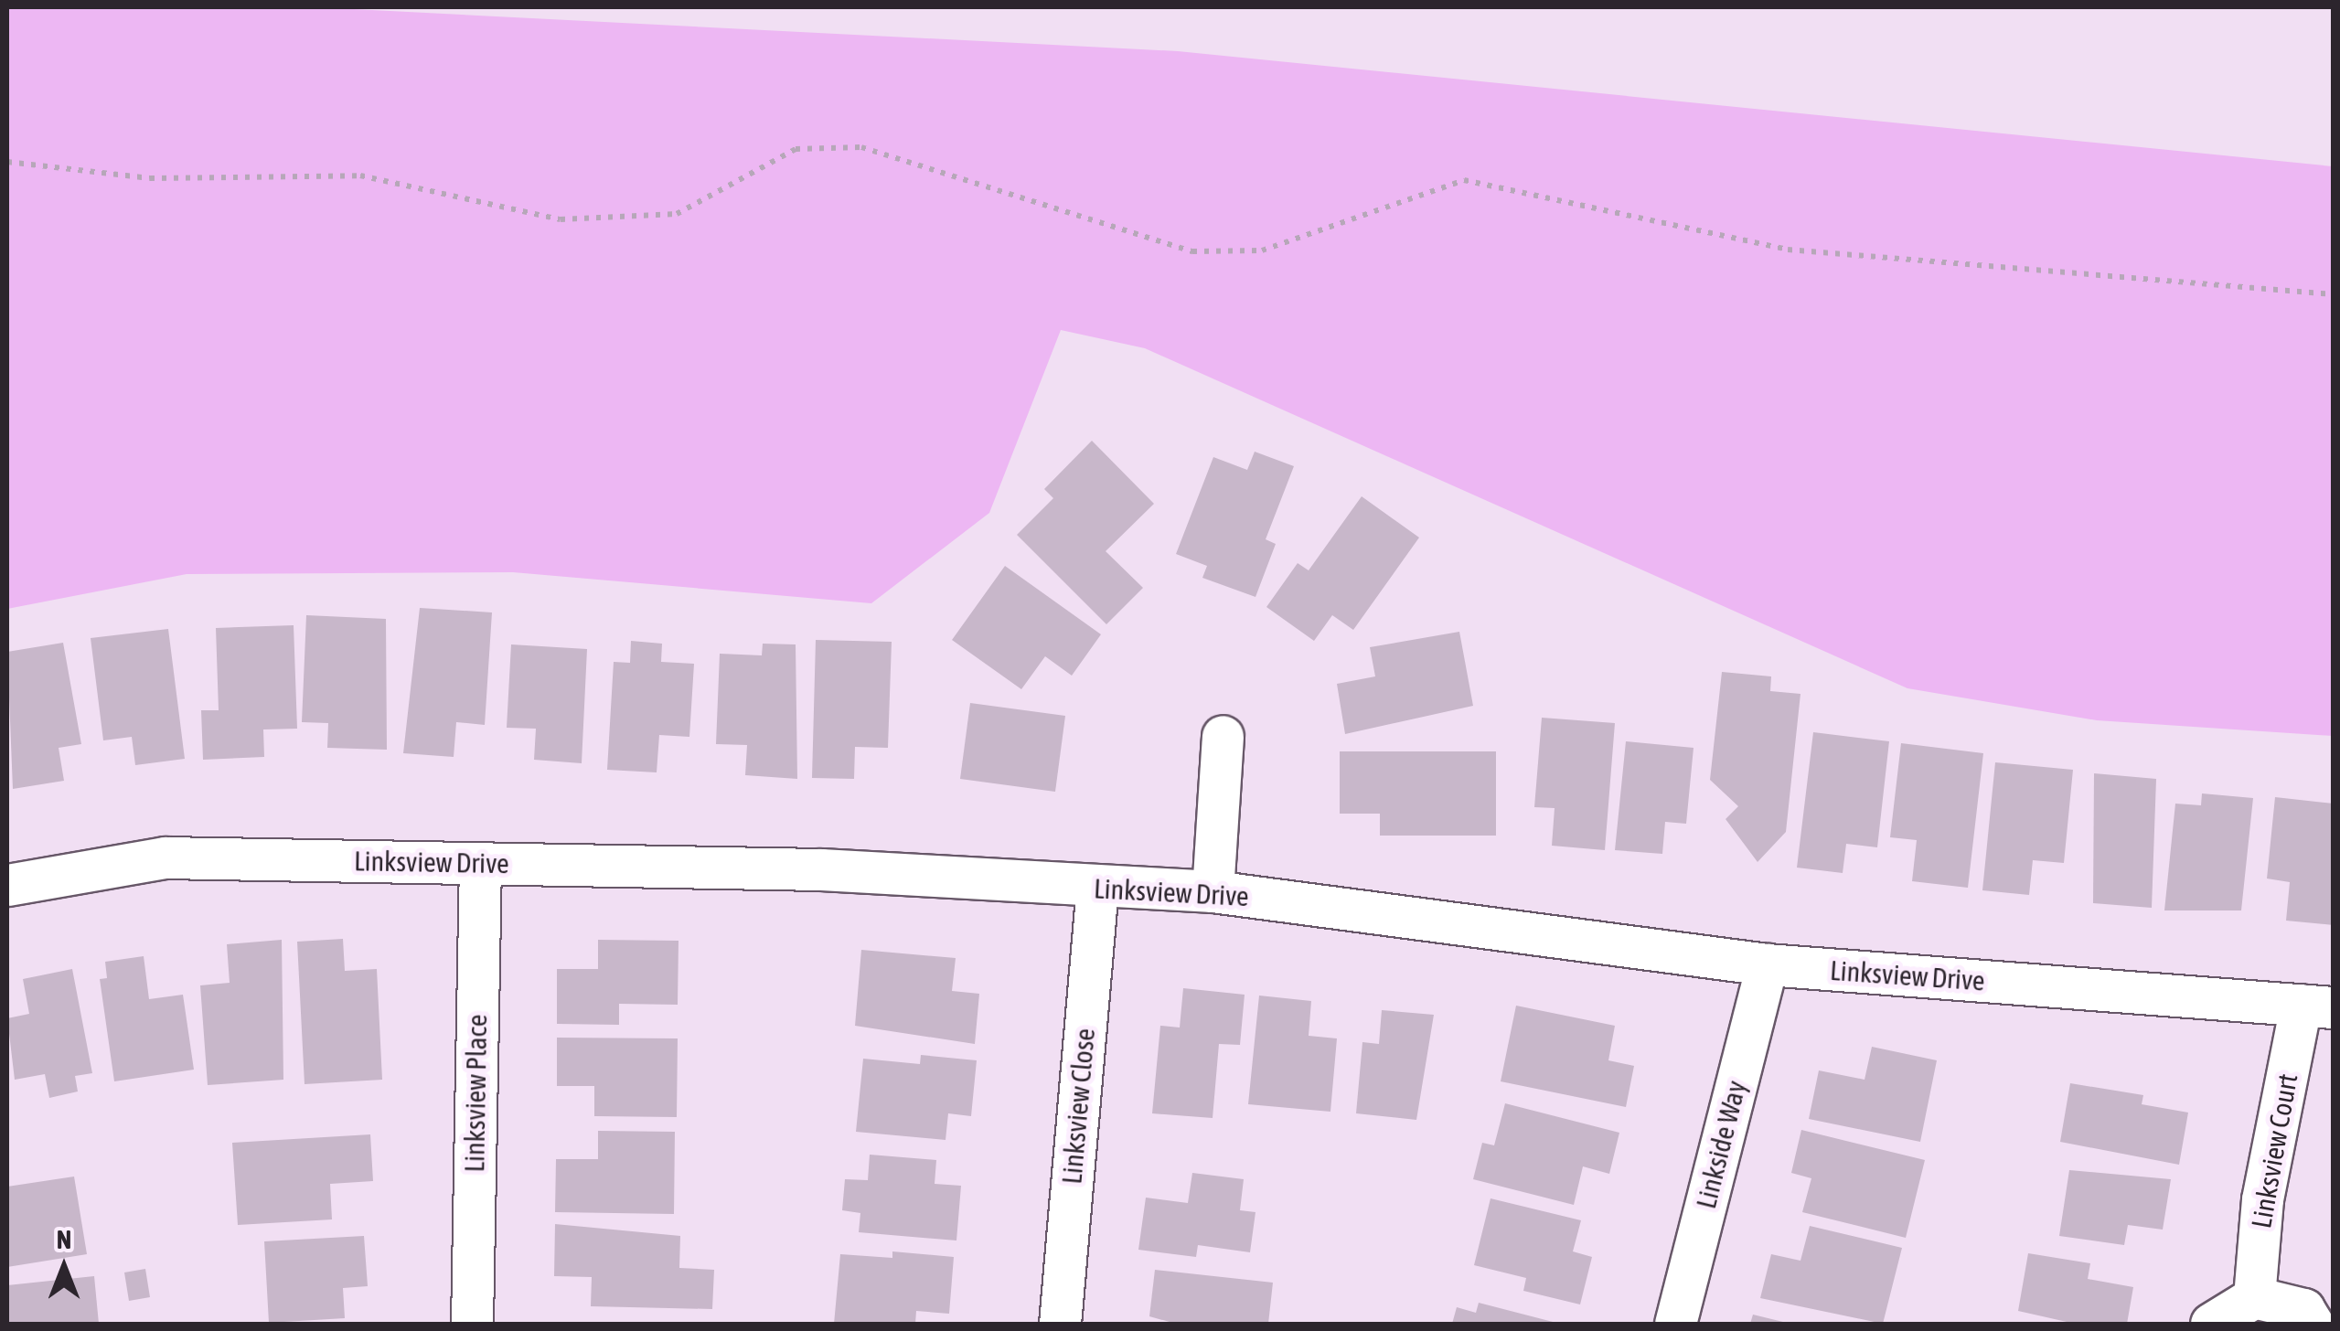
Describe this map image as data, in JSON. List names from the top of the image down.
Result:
{
  "streets": {
    "street": [
      "Linksview Drive",
      "Linksview Place",
      "Linksview Close",
      "Linkside Way",
      "Linksview Court"
    ]
  },
  "crossings": [
    ["Linksview Drive", "Linksview Place"],
    ["Linksview Drive", "Linksview Close"],
    ["Linksview Drive", "Linkside Way"],
    ["Linksview Drive", "Linksview Court"]
  ],
  "north": "top"
}
